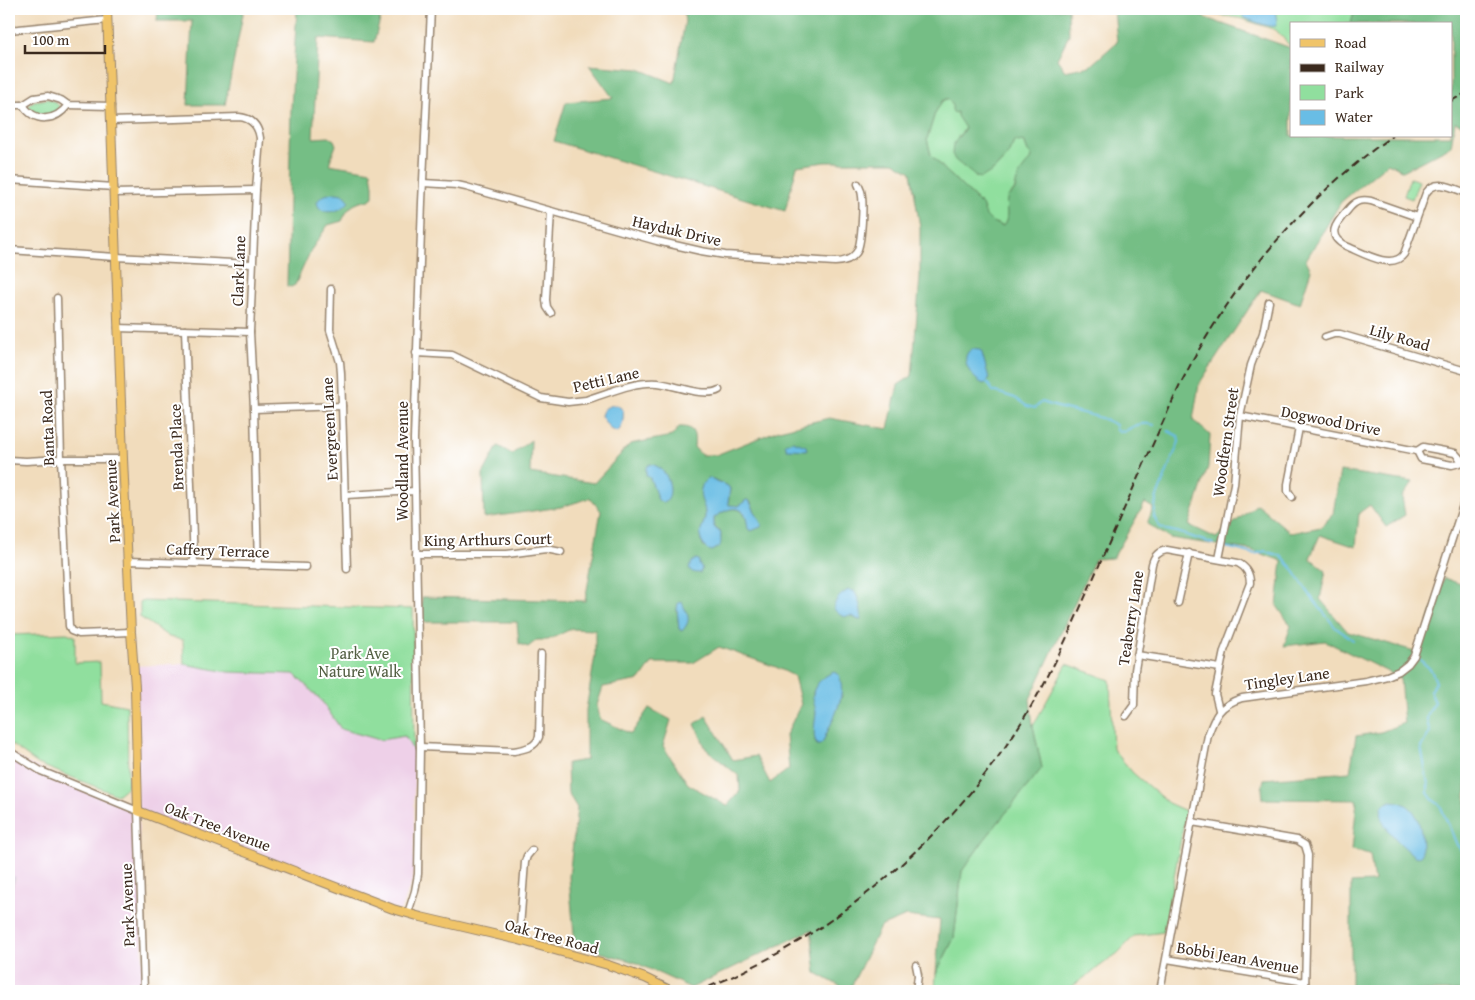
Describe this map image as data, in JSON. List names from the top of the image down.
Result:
{
  "streets": {
    "main road": ["Park Avenue", "Oak Tree Avenue", "Oak Tree Road"],
    "street": [
      "Hayduk Drive",
      "Clark Lane",
      "Lily Road",
      "Petti Lane",
      "Dogwood Drive",
      "Banta Road",
      "Evergreen Lane",
      "Woodfern Street",
      "Brenda Place",
      "Woodland Avenue",
      "King Arthurs Court",
      "Caffery Terrace",
      "Teaberry Lane",
      "Tingley Lane",
      "Bobbi Jean Avenue"
    ]
  },
  "crossings": [
    ["Hayduk Drive", "Woodland Avenue"],
    ["Clark Lane", "Park Avenue"],
    ["Clark Lane", "Caffery Terrace"],
    ["Petti Lane", "Woodland Avenue"],
    ["Dogwood Drive", "Woodfern Street"],
    ["Banta Road", "Park Avenue"],
    ["Woodfern Street", "Teaberry Lane"],
    ["Brenda Place", "Caffery Terrace"],
    ["Woodland Avenue", "King Arthurs Court"],
    ["Woodland Avenue", "Oak Tree Avenue"],
    ["Park Avenue", "Caffery Terrace"],
    ["Park Avenue", "Oak Tree Avenue"],
    ["Teaberry Lane", "Tingley Lane"],
    ["Oak Tree Avenue", "Oak Tree Road"]
  ],
  "parks": ["Park Ave Nature Walk"],
  "legend": [
    "Road",
    "Railway",
    "Park",
    "Water"
  ],
  "scale_bar": "100 m"
}
